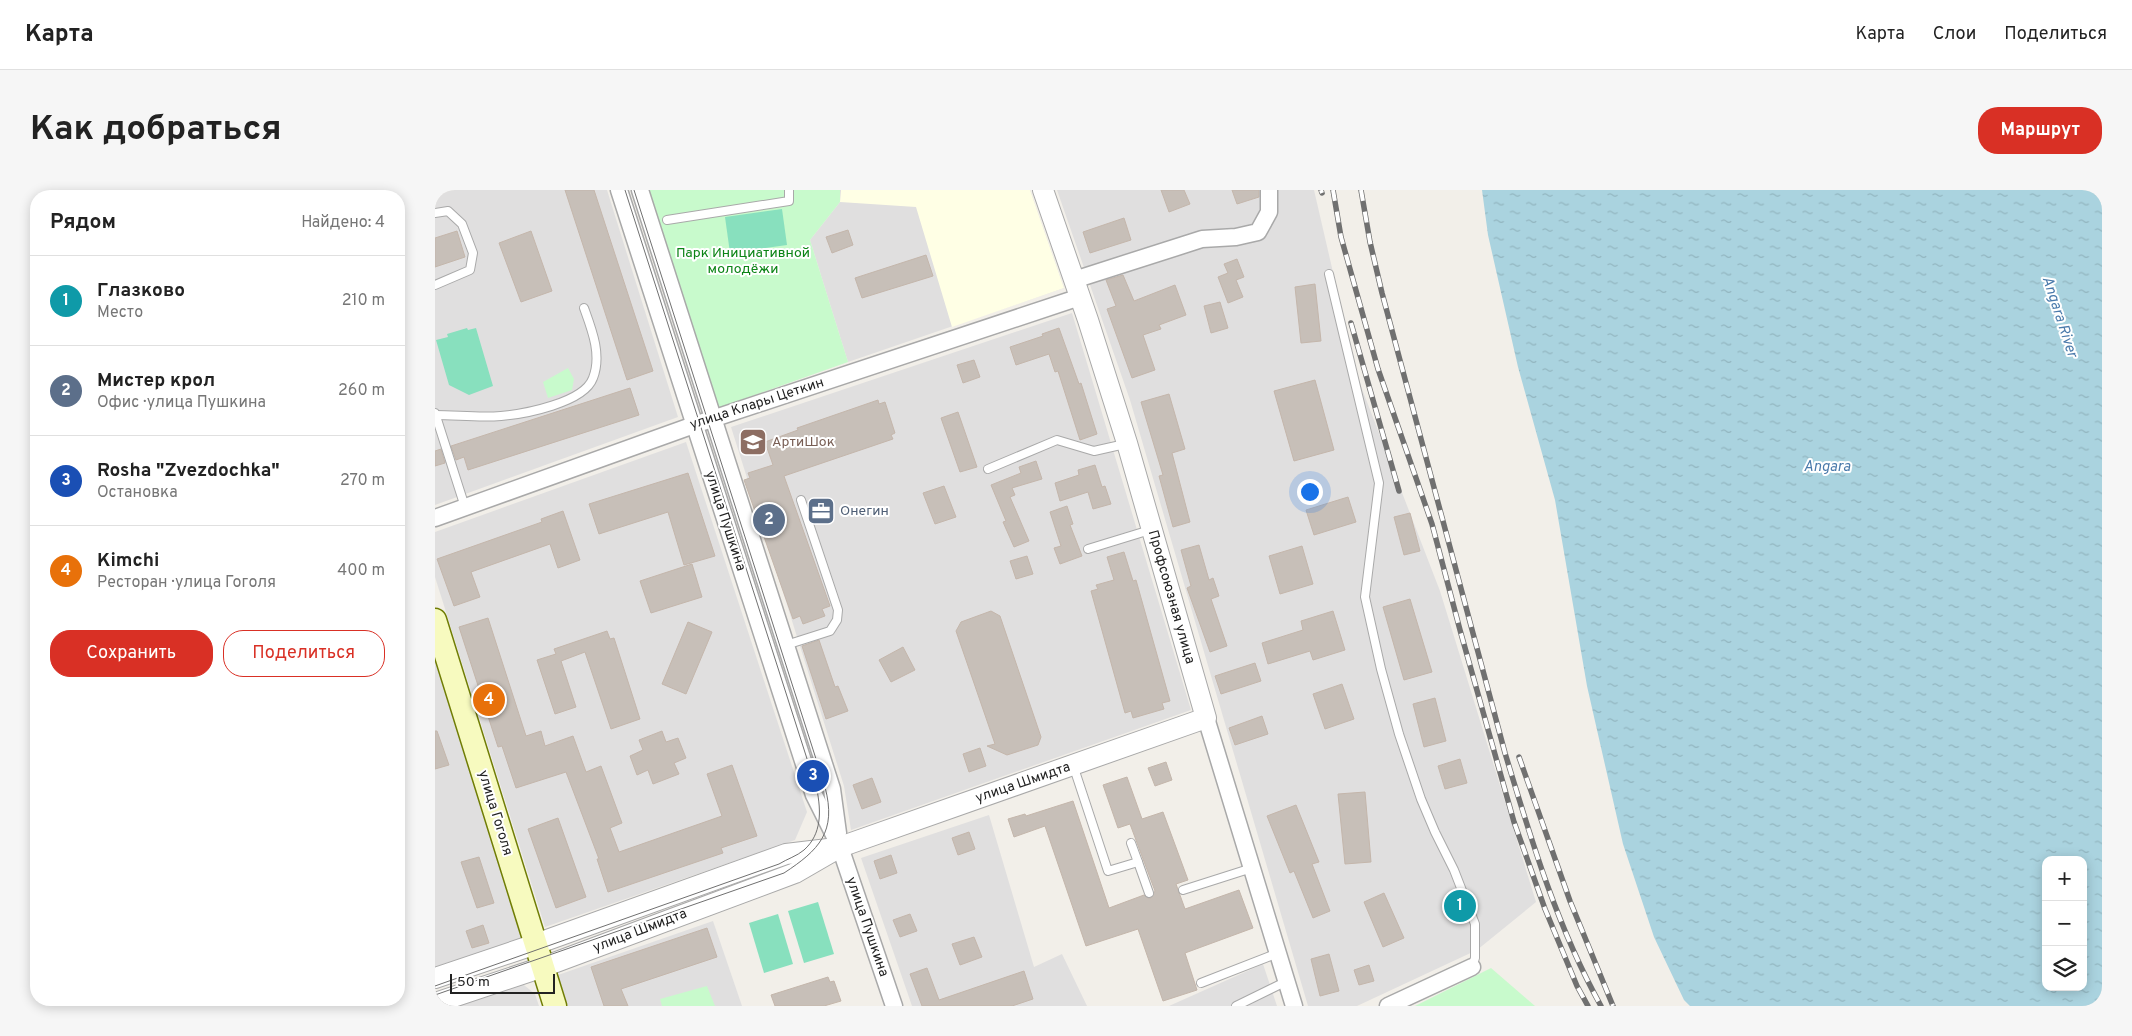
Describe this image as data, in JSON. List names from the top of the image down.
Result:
{
  "streets": {
    "main road": ["улица Гоголя"],
    "street": [
      "улица Клары Цеткин",
      "улица Пушкина",
      "Профсоюзная улица",
      "улица Шмидта"
    ]
  },
  "crossings": [
    ["улица Клары Цеткин", "улица Пушкина"],
    ["улица Клары Цеткин", "Профсоюзная улица"],
    ["улица Пушкина", "улица Шмидта"],
    ["Профсоюзная улица", "улица Шмидта"],
    ["улица Шмидта", "улица Гоголя"]
  ],
  "water": ["Angara River", "Angara"],
  "parks": ["Парк Инициативной молодёжи"],
  "places": {
    "school or university": ["АртиШок"],
    "office": ["Онегин"]
  },
  "scale_bar": "50 m",
  "page": {
    "header": "Карта",
    "nav": ["Карта", "Слои", "Поделиться"],
    "buttons": [
      "Маршрут",
      ["Сохранить", "Поделиться"]
    ],
    "title": "Как добраться",
    "heading": ["Рядом", "Найдено: 4"],
    "list": [
      {
        "mark": "1",
        "name": "Глазково",
        "note": "Место",
        "value": "210 m"
      },
      {
        "mark": "2",
        "name": "Мистер крол",
        "note": "Офис · улица Пушкина",
        "value": "260 m"
      },
      {
        "mark": "3",
        "name": "Rosha \"Zvezdochka\"",
        "note": "Остановка",
        "value": "270 m"
      },
      {
        "mark": "4",
        "name": "Kimchi",
        "note": "Ресторан · улица Гоголя",
        "value": "400 m"
      }
    ],
    "pins": [
      "2",
      "4",
      "3",
      "1"
    ],
    "map_buttons": ["+", "−"],
    "scale": "50 m"
  }
}
